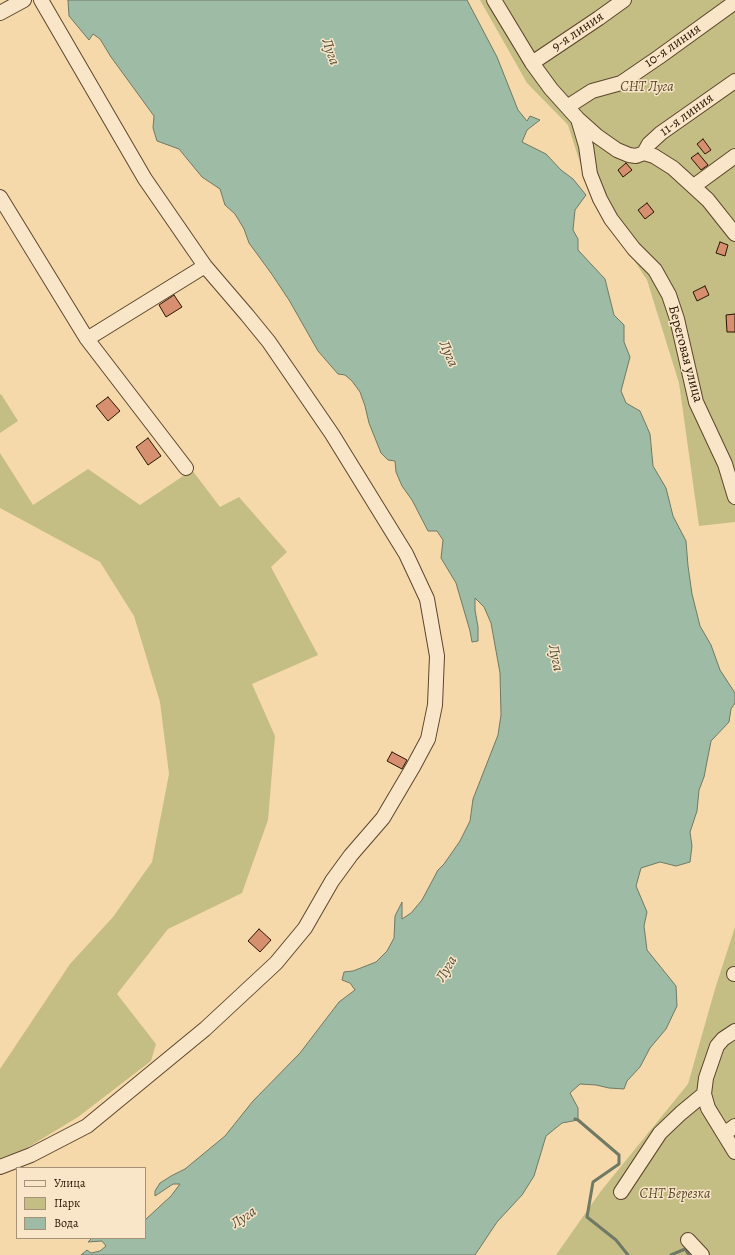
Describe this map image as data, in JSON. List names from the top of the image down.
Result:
{
  "streets": {
    "street": [
      "9-я линия",
      "10-я линия",
      "11-я линия",
      "Береговая улица"
    ]
  },
  "water": ["Луга"],
  "parks": ["СНТ Луга", "СНТ Березка"],
  "legend": ["Улица", "Парк", "Вода"]
}
